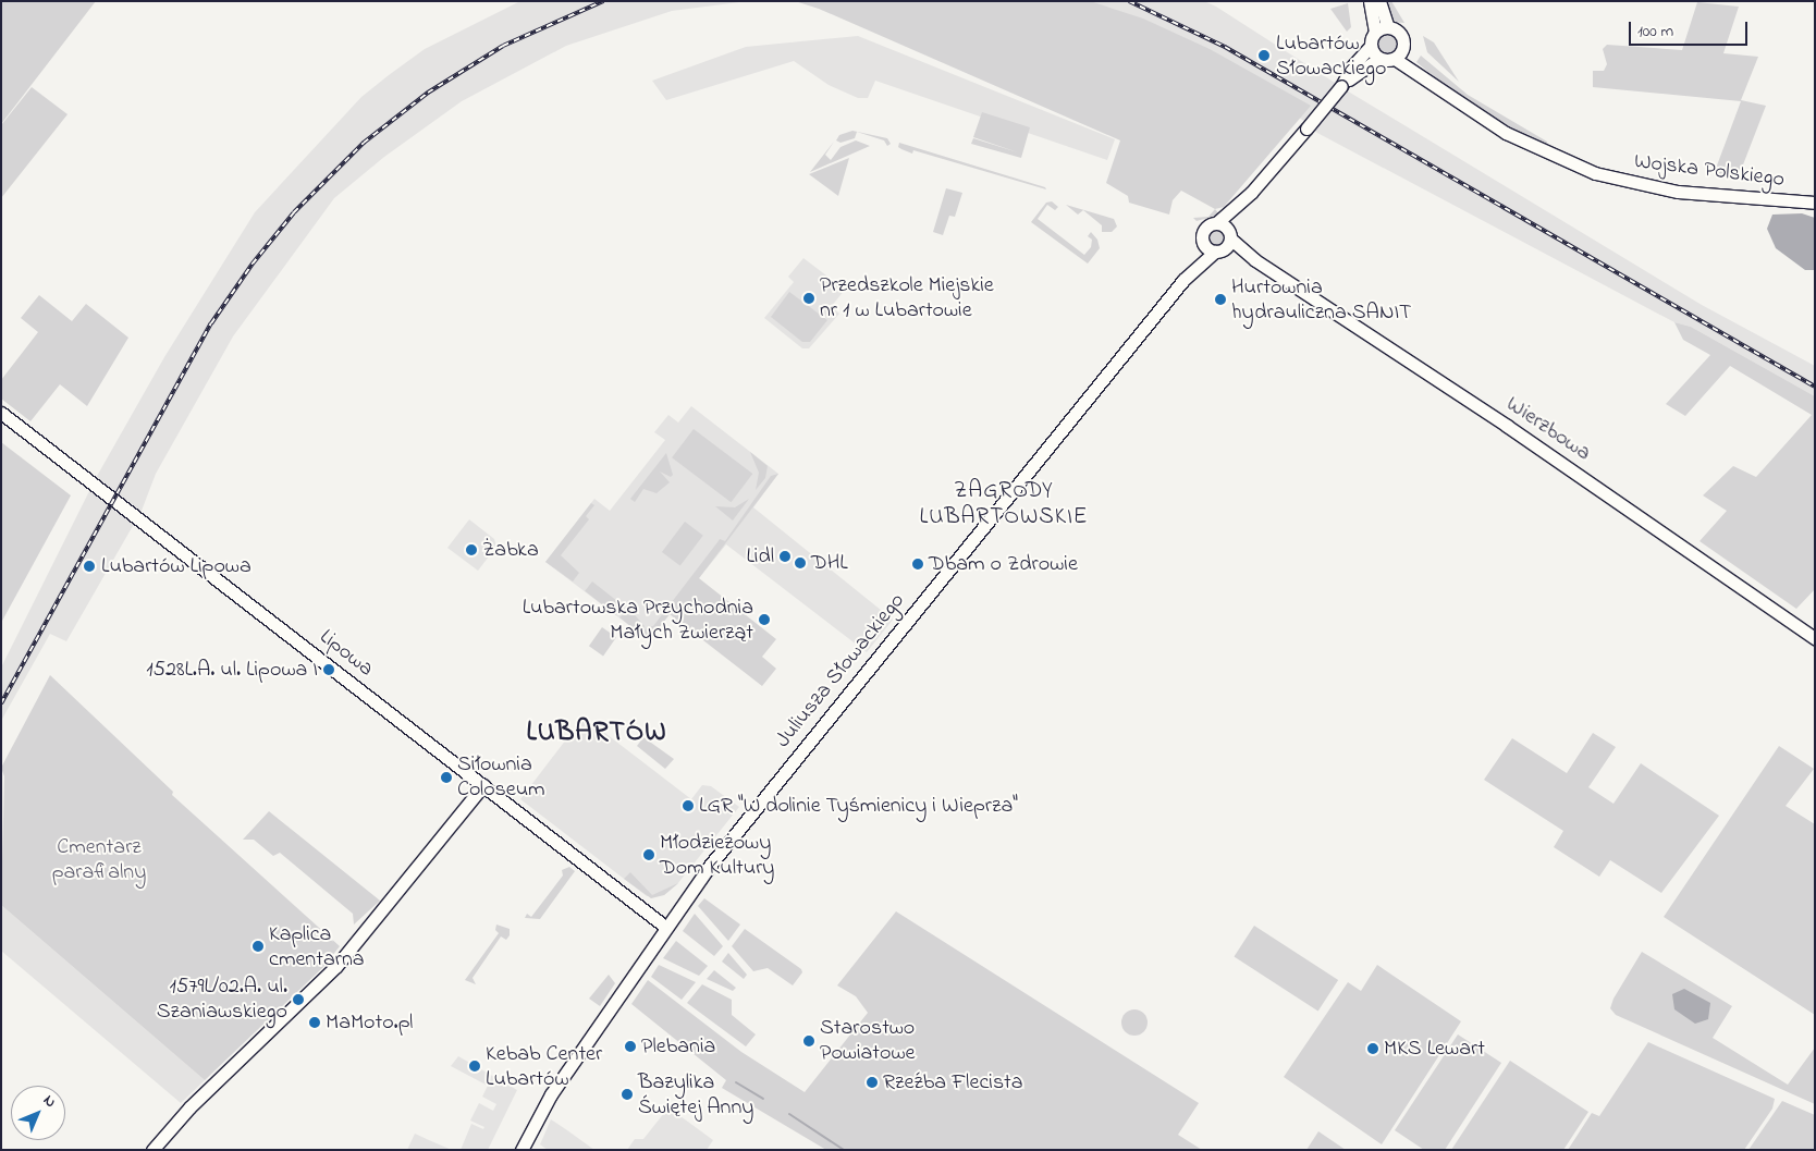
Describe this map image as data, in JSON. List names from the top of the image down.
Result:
{
  "streets": {
    "main road": [
      "Wojska Polskiego",
      "Wierzbowa",
      "Lipowa",
      "Juliusza Słowackiego"
    ]
  },
  "crossings": [
    ["Wierzbowa", "Juliusza Słowackiego"],
    ["Lipowa", "Juliusza Słowackiego"]
  ],
  "districts": ["ZAGRODY LUBARTOWSKIE", "LUBARTÓW"],
  "parks": ["Cmentarz parafialny"],
  "places": [
    "Lubartów Słowackiego",
    "Przedszkole Miejskie nr 1 w Lubartowie",
    "Hurtownia hydrauliczna SANIT",
    "Żabka",
    "Lidl",
    "DHL",
    "Dbam o Zdrowie",
    "Lubartów Lipowa",
    "Lubartowska Przychodnia Małych Zwierząt",
    "1528L.A. ul. Lipowa I",
    "Siłownia Coloseum",
    "LGR \"W dolinie Tyśmienicy i Wieprza\"",
    "Młodzieżowy Dom Kultury",
    "Kaplica cmentarna",
    "1579L/02.A. ul. Szaniawskiego",
    "MaMoto.pl",
    "Starostwo Powiatowe",
    "Plebania",
    "MKS Lewart",
    "Kebab Center Lubartów",
    "Rzeźba Flecista",
    "Bazylika Świętej Anny"
  ],
  "scale_bar": "100 m",
  "north": "top right"
}
